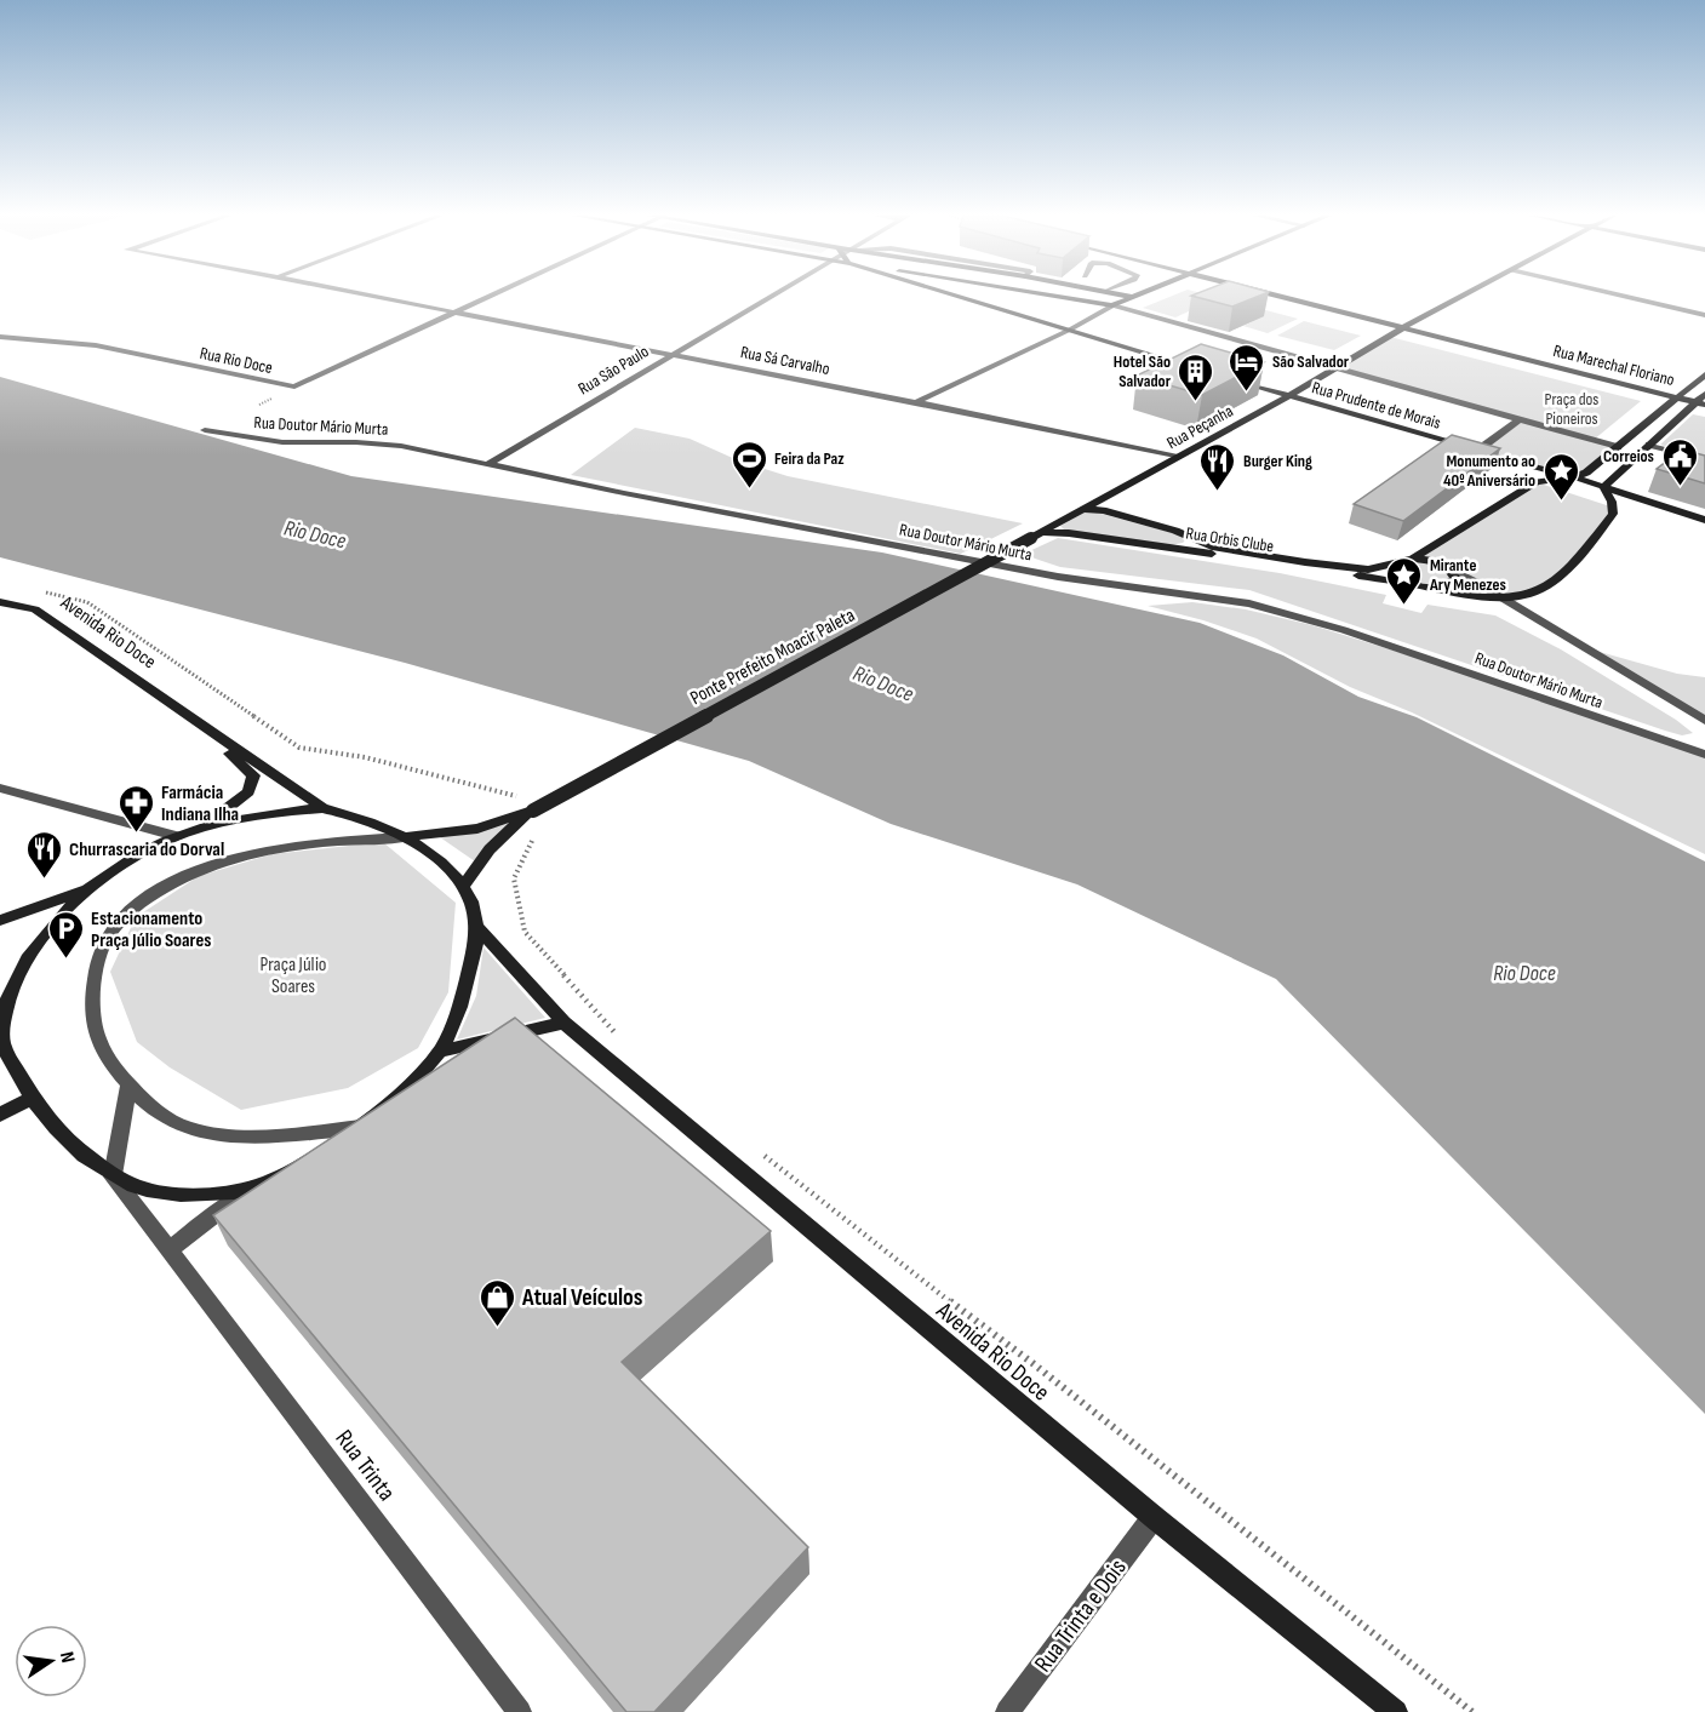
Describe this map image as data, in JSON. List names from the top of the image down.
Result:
{
  "streets": {
    "street": [
      "Rua Rio Doce",
      "Rua Sá Carvalho",
      "Rua Marechal Floriano",
      "Rua São Paulo",
      "Rua Prudente de Morais",
      "Rua Doutor Mário Murta",
      "Rua Peçanha",
      "Rua Orbis Clube",
      "Avenida Rio Doce",
      "Ponte Prefeito Moacir Paleta",
      "Rua Trinta",
      "Rua Trinta e Dois"
    ]
  },
  "crossings": [
    ["Rua Rio Doce", "Rua Sá Carvalho"],
    ["Rua Sá Carvalho", "Rua São Paulo"],
    ["Rua Sá Carvalho", "Rua Peçanha"],
    ["Rua Marechal Floriano", "Rua Peçanha"],
    ["Rua São Paulo", "Rua Doutor Mário Murta"],
    ["Rua Prudente de Morais", "Rua Peçanha"],
    ["Rua Doutor Mário Murta", "Rua Orbis Clube"],
    ["Rua Peçanha", "Rua Orbis Clube"],
    ["Rua Peçanha", "Ponte Prefeito Moacir Paleta"],
    ["Rua Orbis Clube", "Ponte Prefeito Moacir Paleta"],
    ["Avenida Rio Doce", "Rua Trinta e Dois"]
  ],
  "water": ["Rio Doce"],
  "parks": ["Praça dos Pioneiros", "Praça Júlio Soares"],
  "places": {
    "hotel": ["São Salvador"],
    "building": ["Hotel São Salvador"],
    "public building": ["Correios"],
    "sports": ["Feira da Paz"],
    "restaurant": ["Burger King", "Churrascaria do Dorval"],
    "place": ["Monumento ao 40º Aniversário", "Mirante Ary Menezes"],
    "pharmacy": ["Farmácia Indiana Ilha"],
    "parking": ["Estacionamento Praça Júlio Soares"],
    "shop": ["Atual Veículos"]
  },
  "north": "right"
}
